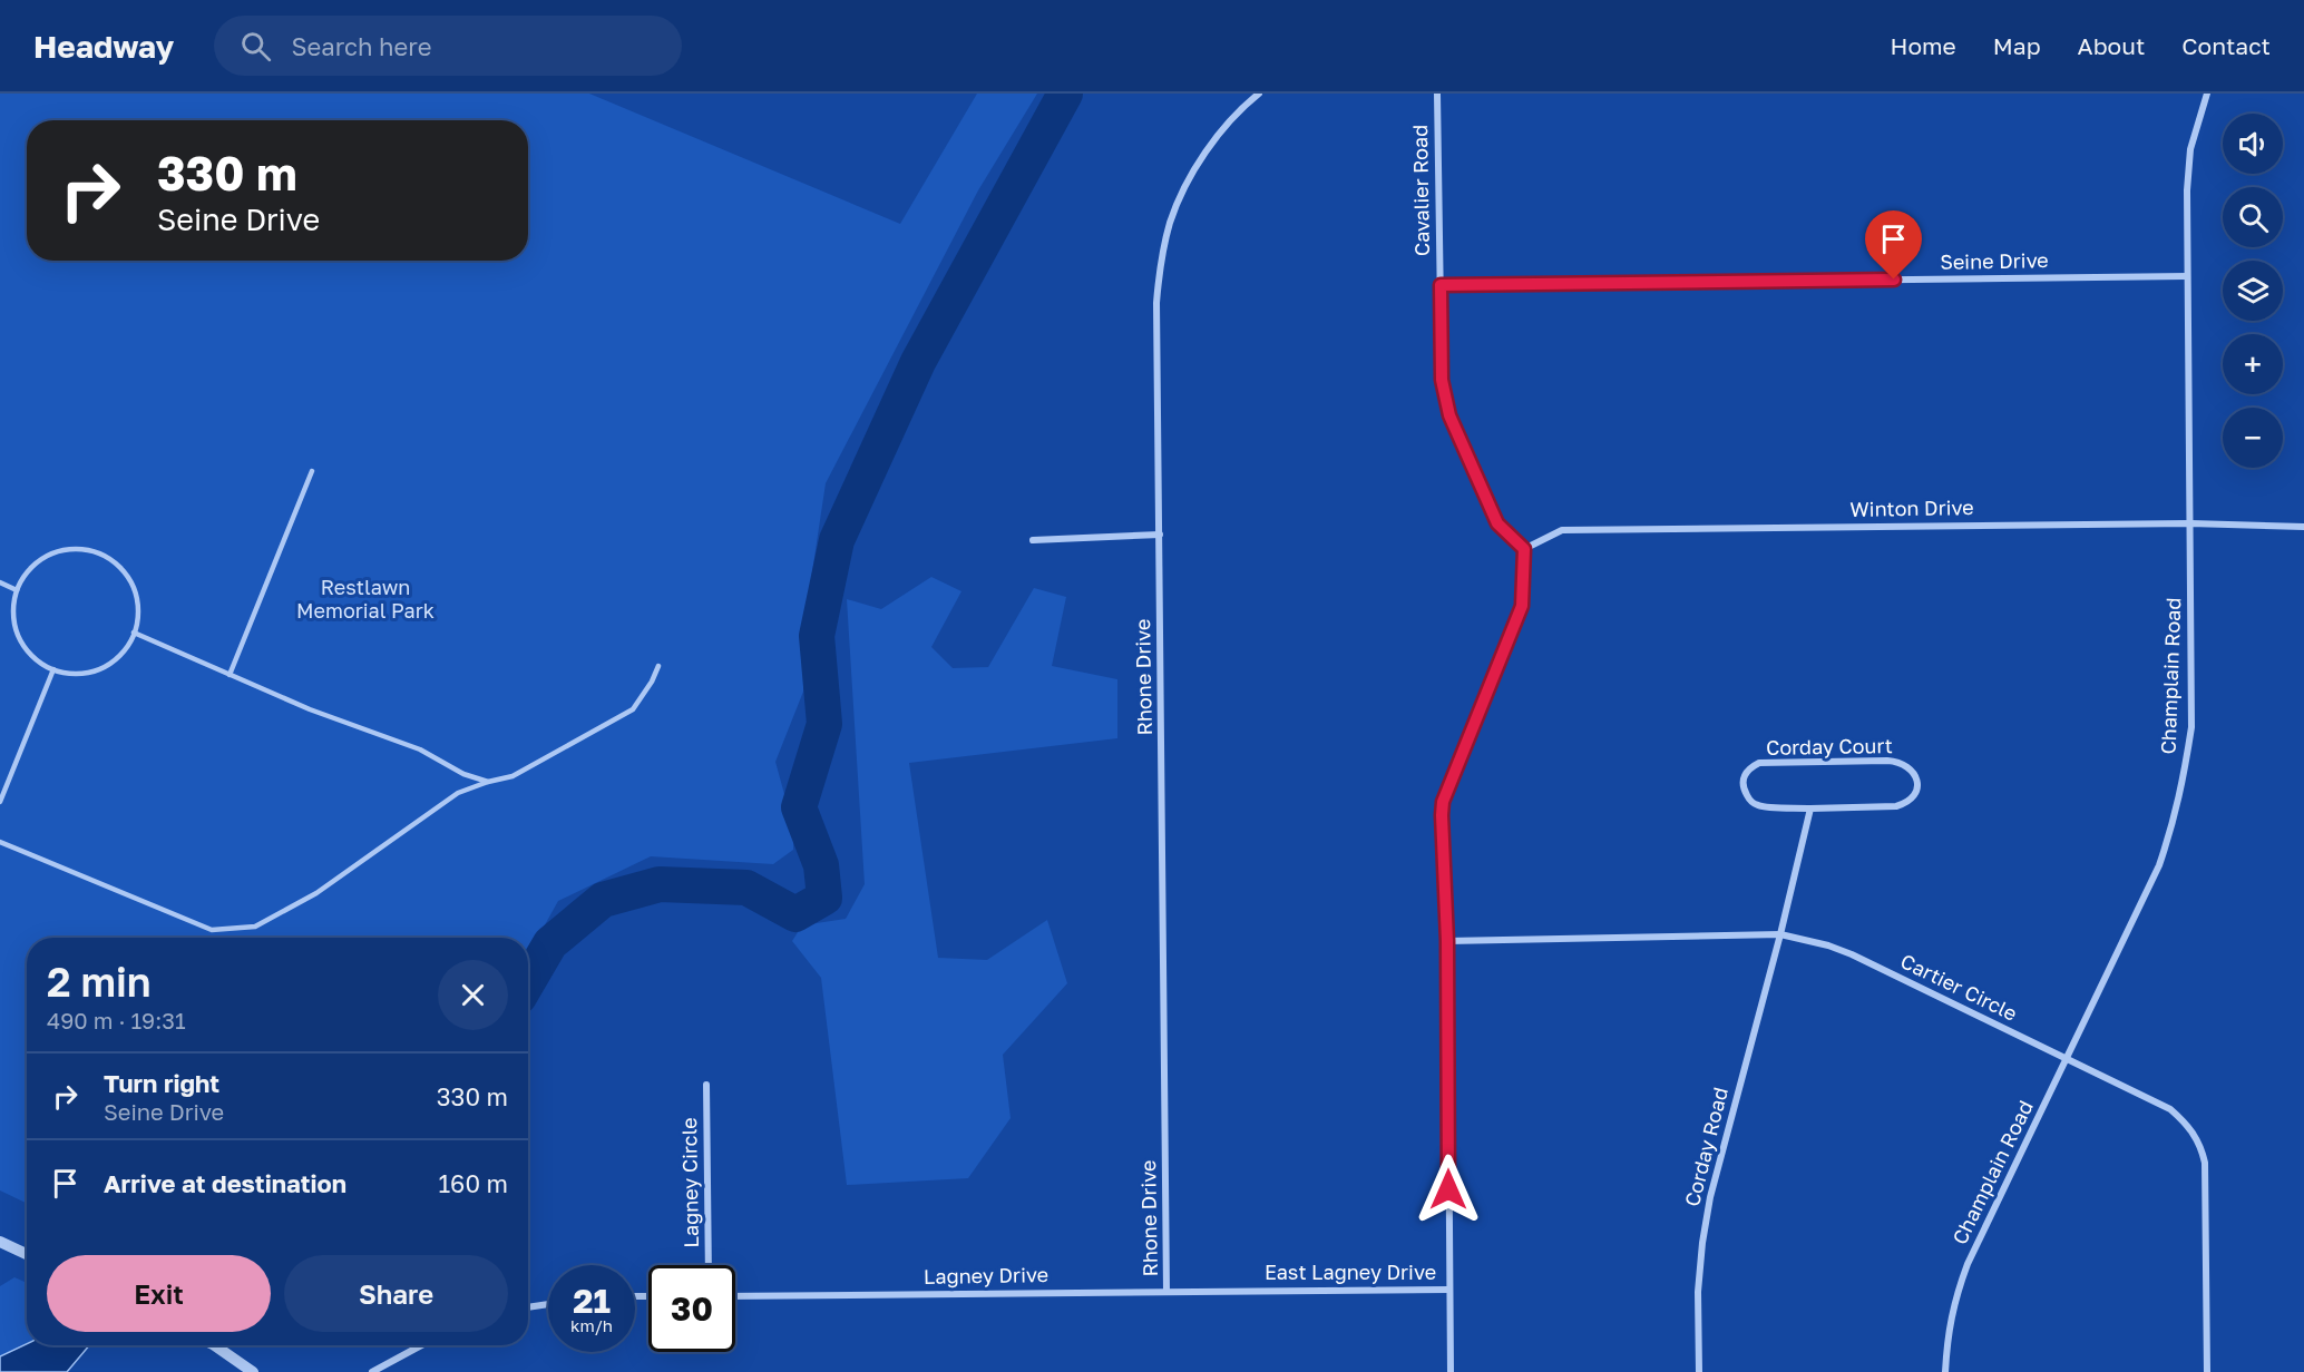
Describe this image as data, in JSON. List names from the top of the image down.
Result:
{
  "streets": {
    "street": [
      "Cavalier Road",
      "Seine Drive",
      "Winton Drive",
      "Champlain Road",
      "Rhone Drive",
      "Corday Court",
      "Cartier Circle",
      "Corday Road",
      "Lagney Circle",
      "East Lagney Drive",
      "Lagney Drive"
    ]
  },
  "crossings": [
    ["Cavalier Road", "Seine Drive"],
    ["Cavalier Road", "Winton Drive"],
    ["Seine Drive", "Champlain Road"],
    ["Winton Drive", "Champlain Road"],
    ["Champlain Road", "Cartier Circle"],
    ["Rhone Drive", "Lagney Drive"],
    ["Cartier Circle", "Corday Road"],
    ["East Lagney Drive", "Lagney Drive"]
  ],
  "parks": ["Restlawn Memorial Park"],
  "page": {
    "header": "Headway",
    "search": "Search here",
    "nav": [
      "Home",
      "Map",
      "About",
      "Contact"
    ],
    "map_buttons": ["+", "−"],
    "turn": ["330 m", "Seine Drive"],
    "heading": ["2 min", "490 m · 19:31"],
    "list": [
      {
        "name": "Turn right",
        "note": "Seine Drive",
        "value": "330 m"
      },
      {
        "name": "Arrive at destination",
        "value": "160 m"
      }
    ],
    "buttons": ["Exit", "Share"],
    "speed": "21 km/h",
    "limit": "30"
  }
}
